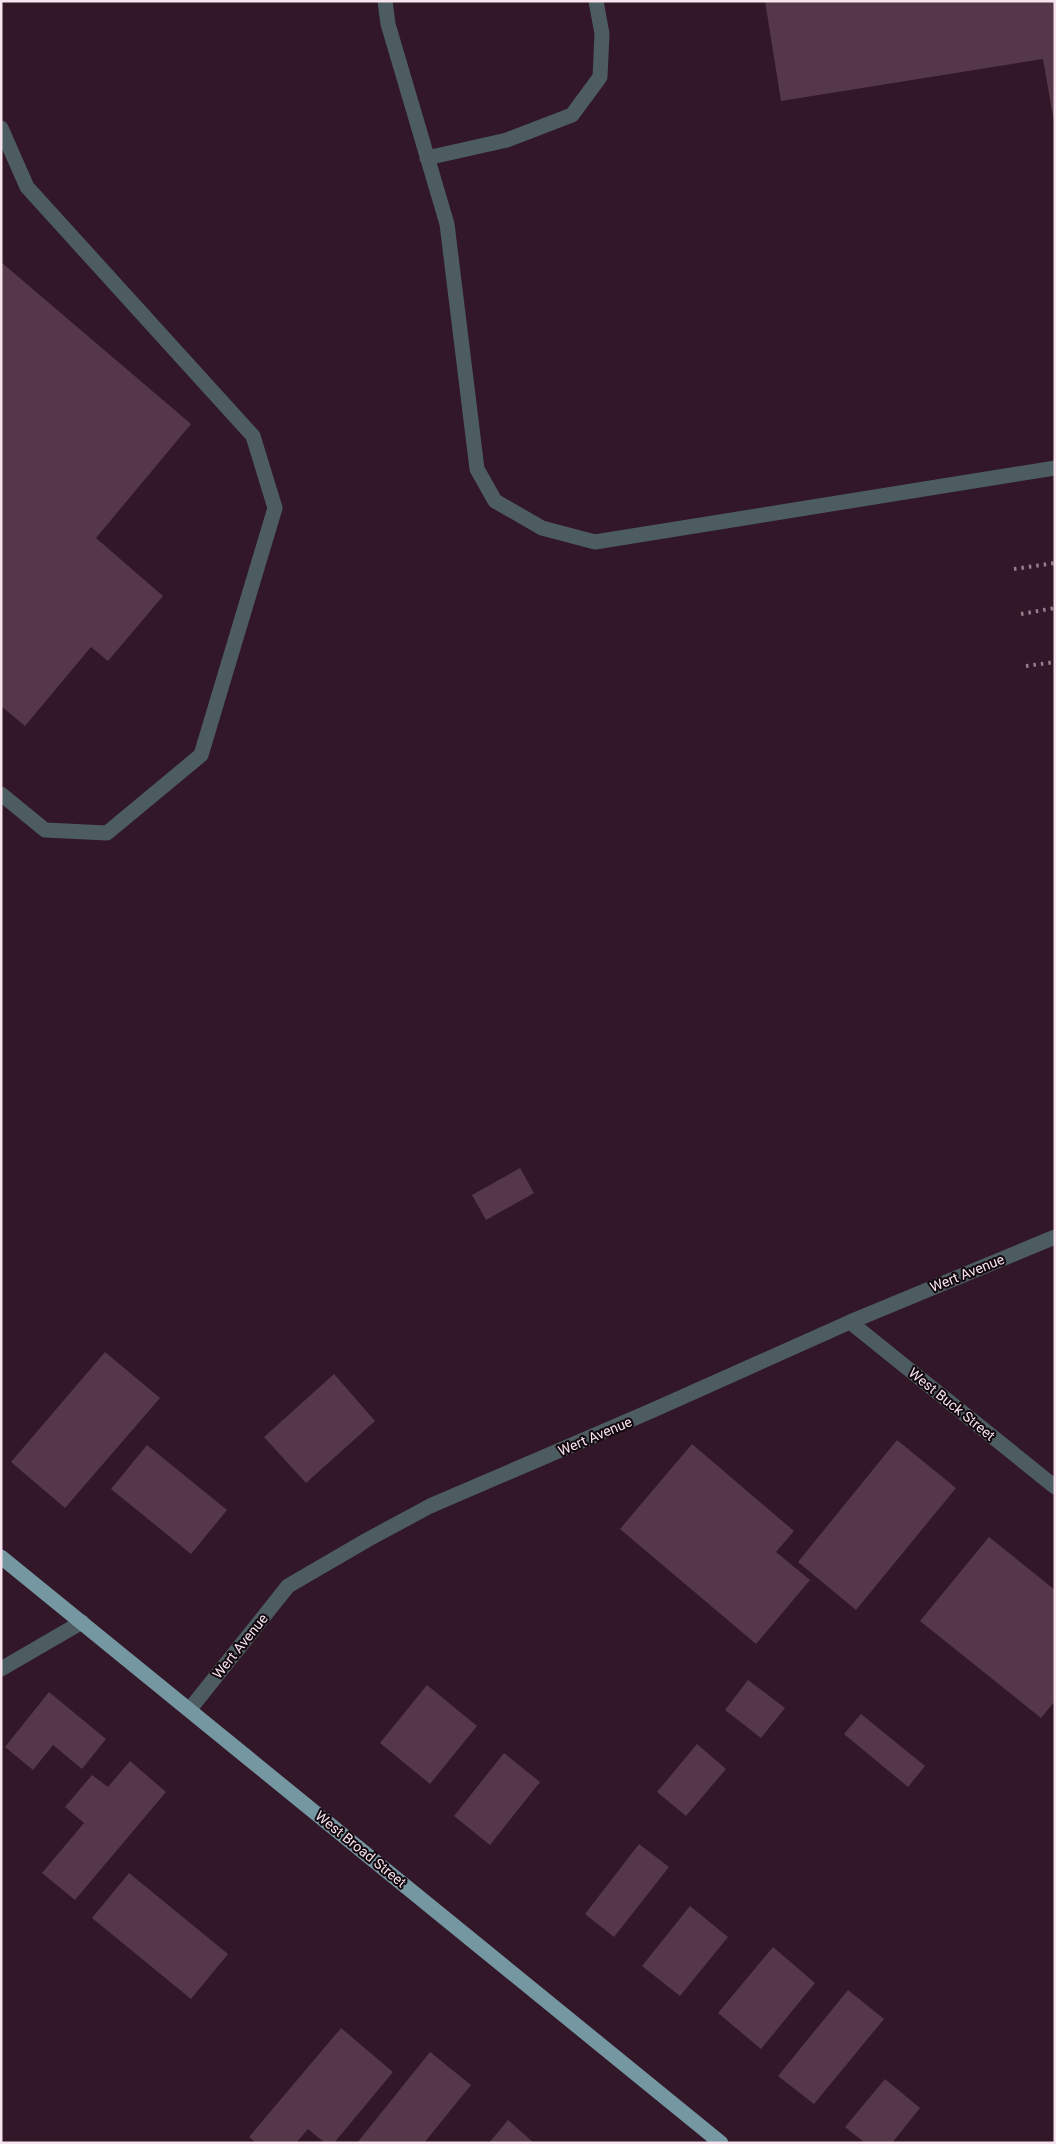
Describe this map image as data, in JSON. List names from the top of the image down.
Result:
{
  "streets": {
    "main road": ["West Broad Street"],
    "street": ["Wert Avenue", "West Buck Street"]
  },
  "crossings": [
    ["Wert Avenue", "West Buck Street"],
    ["Wert Avenue", "West Broad Street"]
  ]
}
